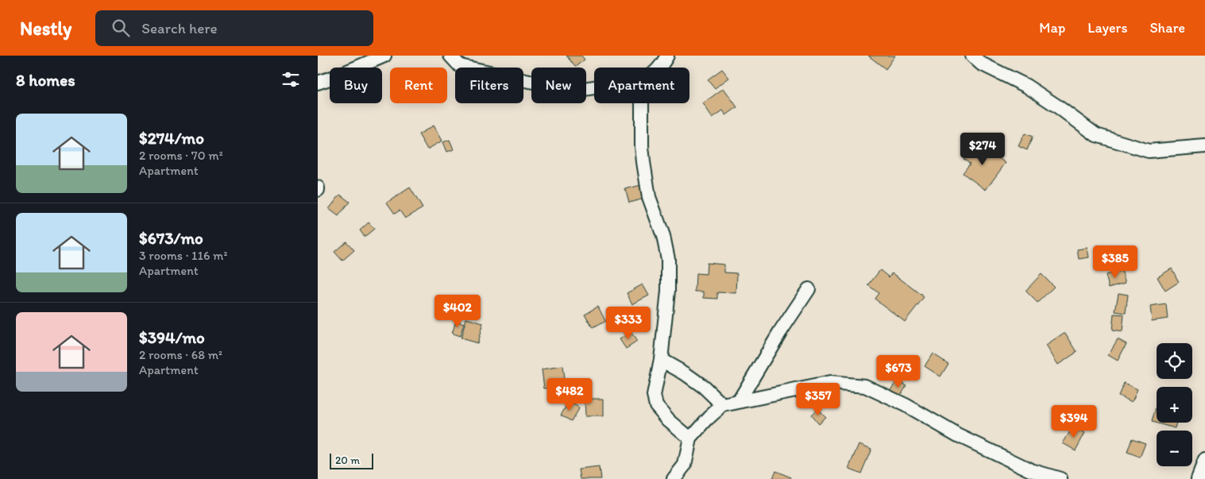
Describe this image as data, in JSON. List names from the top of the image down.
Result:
{
  "scale_bar": "20 m",
  "page": {
    "header": "Nestly",
    "search": "Search here",
    "nav": ["Map", "Layers", "Share"],
    "heading": "8 homes",
    "chip": [
      "Buy",
      "Rent",
      "Filters",
      "New",
      "Apartment"
    ],
    "list": [
      {
        "name": "$274/mo",
        "note": "2 rooms · 70 m² · Apartment"
      },
      {
        "name": "$673/mo",
        "note": "3 rooms · 116 m² · Apartment"
      },
      {
        "name": "$394/mo",
        "note": "2 rooms · 68 m² · Apartment"
      }
    ],
    "price": [
      "$274",
      "$385",
      "$402",
      "$333",
      "$673",
      "$482",
      "$357",
      "$394"
    ],
    "map_buttons": ["+", "−"],
    "scale": "20 m"
  }
}
